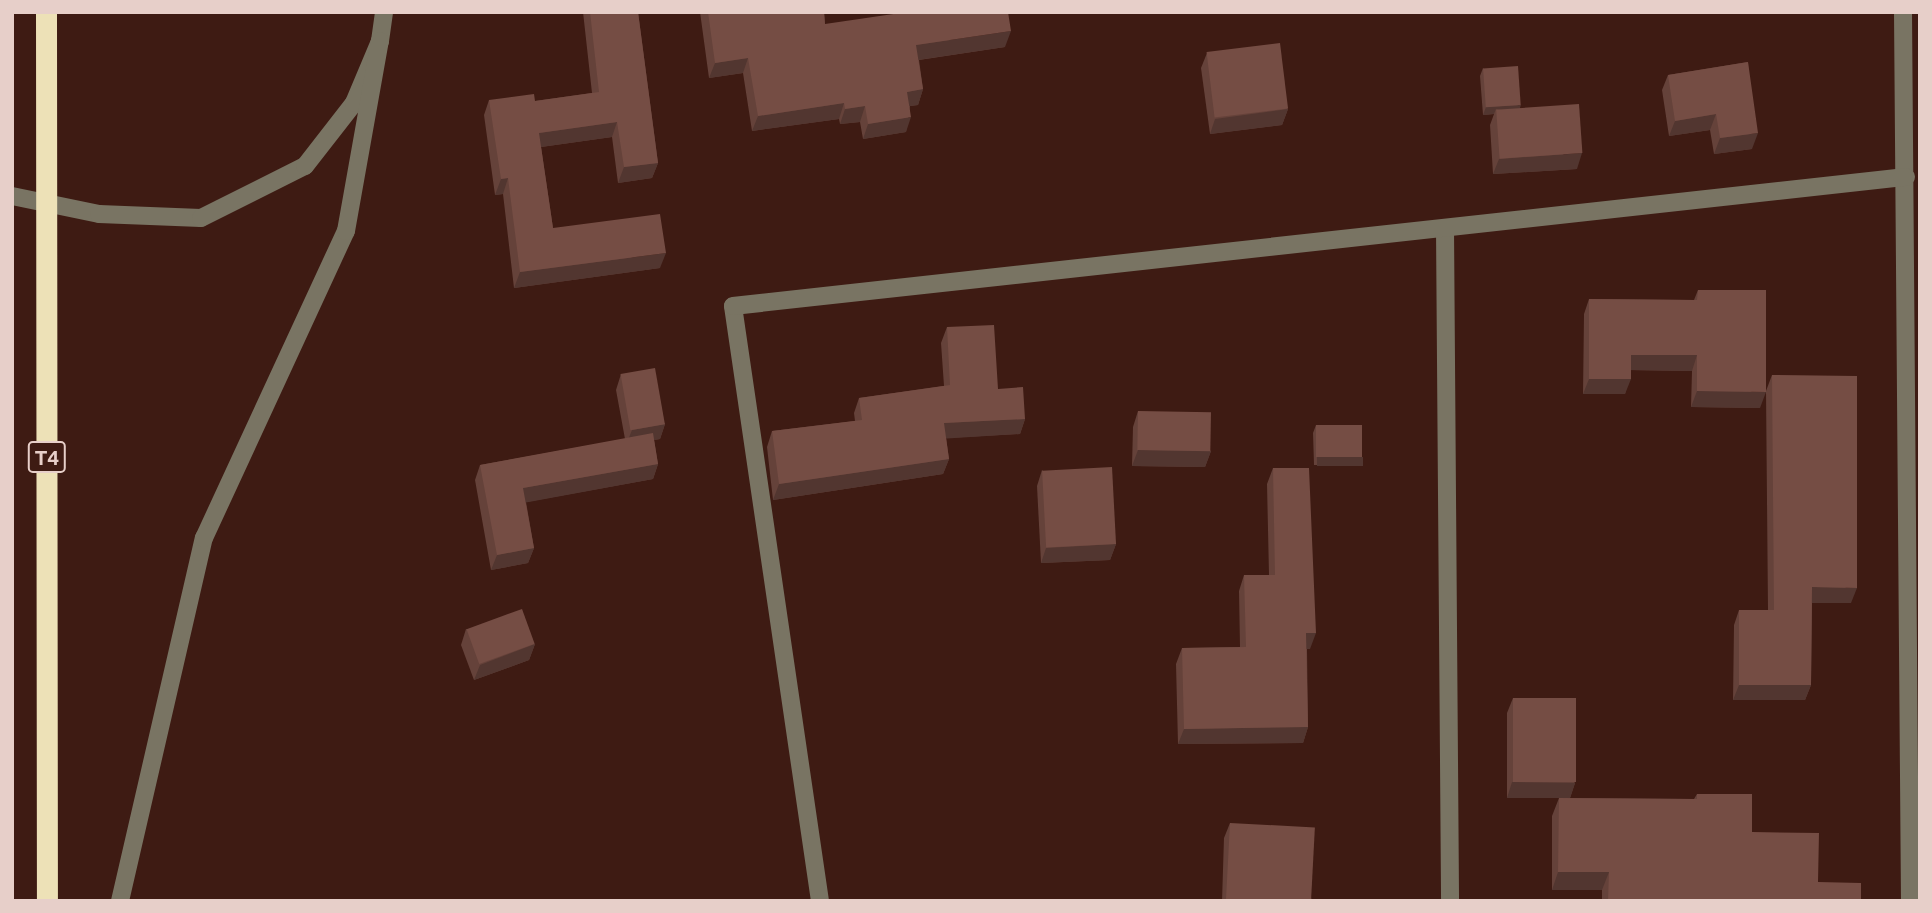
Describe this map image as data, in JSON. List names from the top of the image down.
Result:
{
  "streets": {
    "highway": ["T4"]
  }
}
